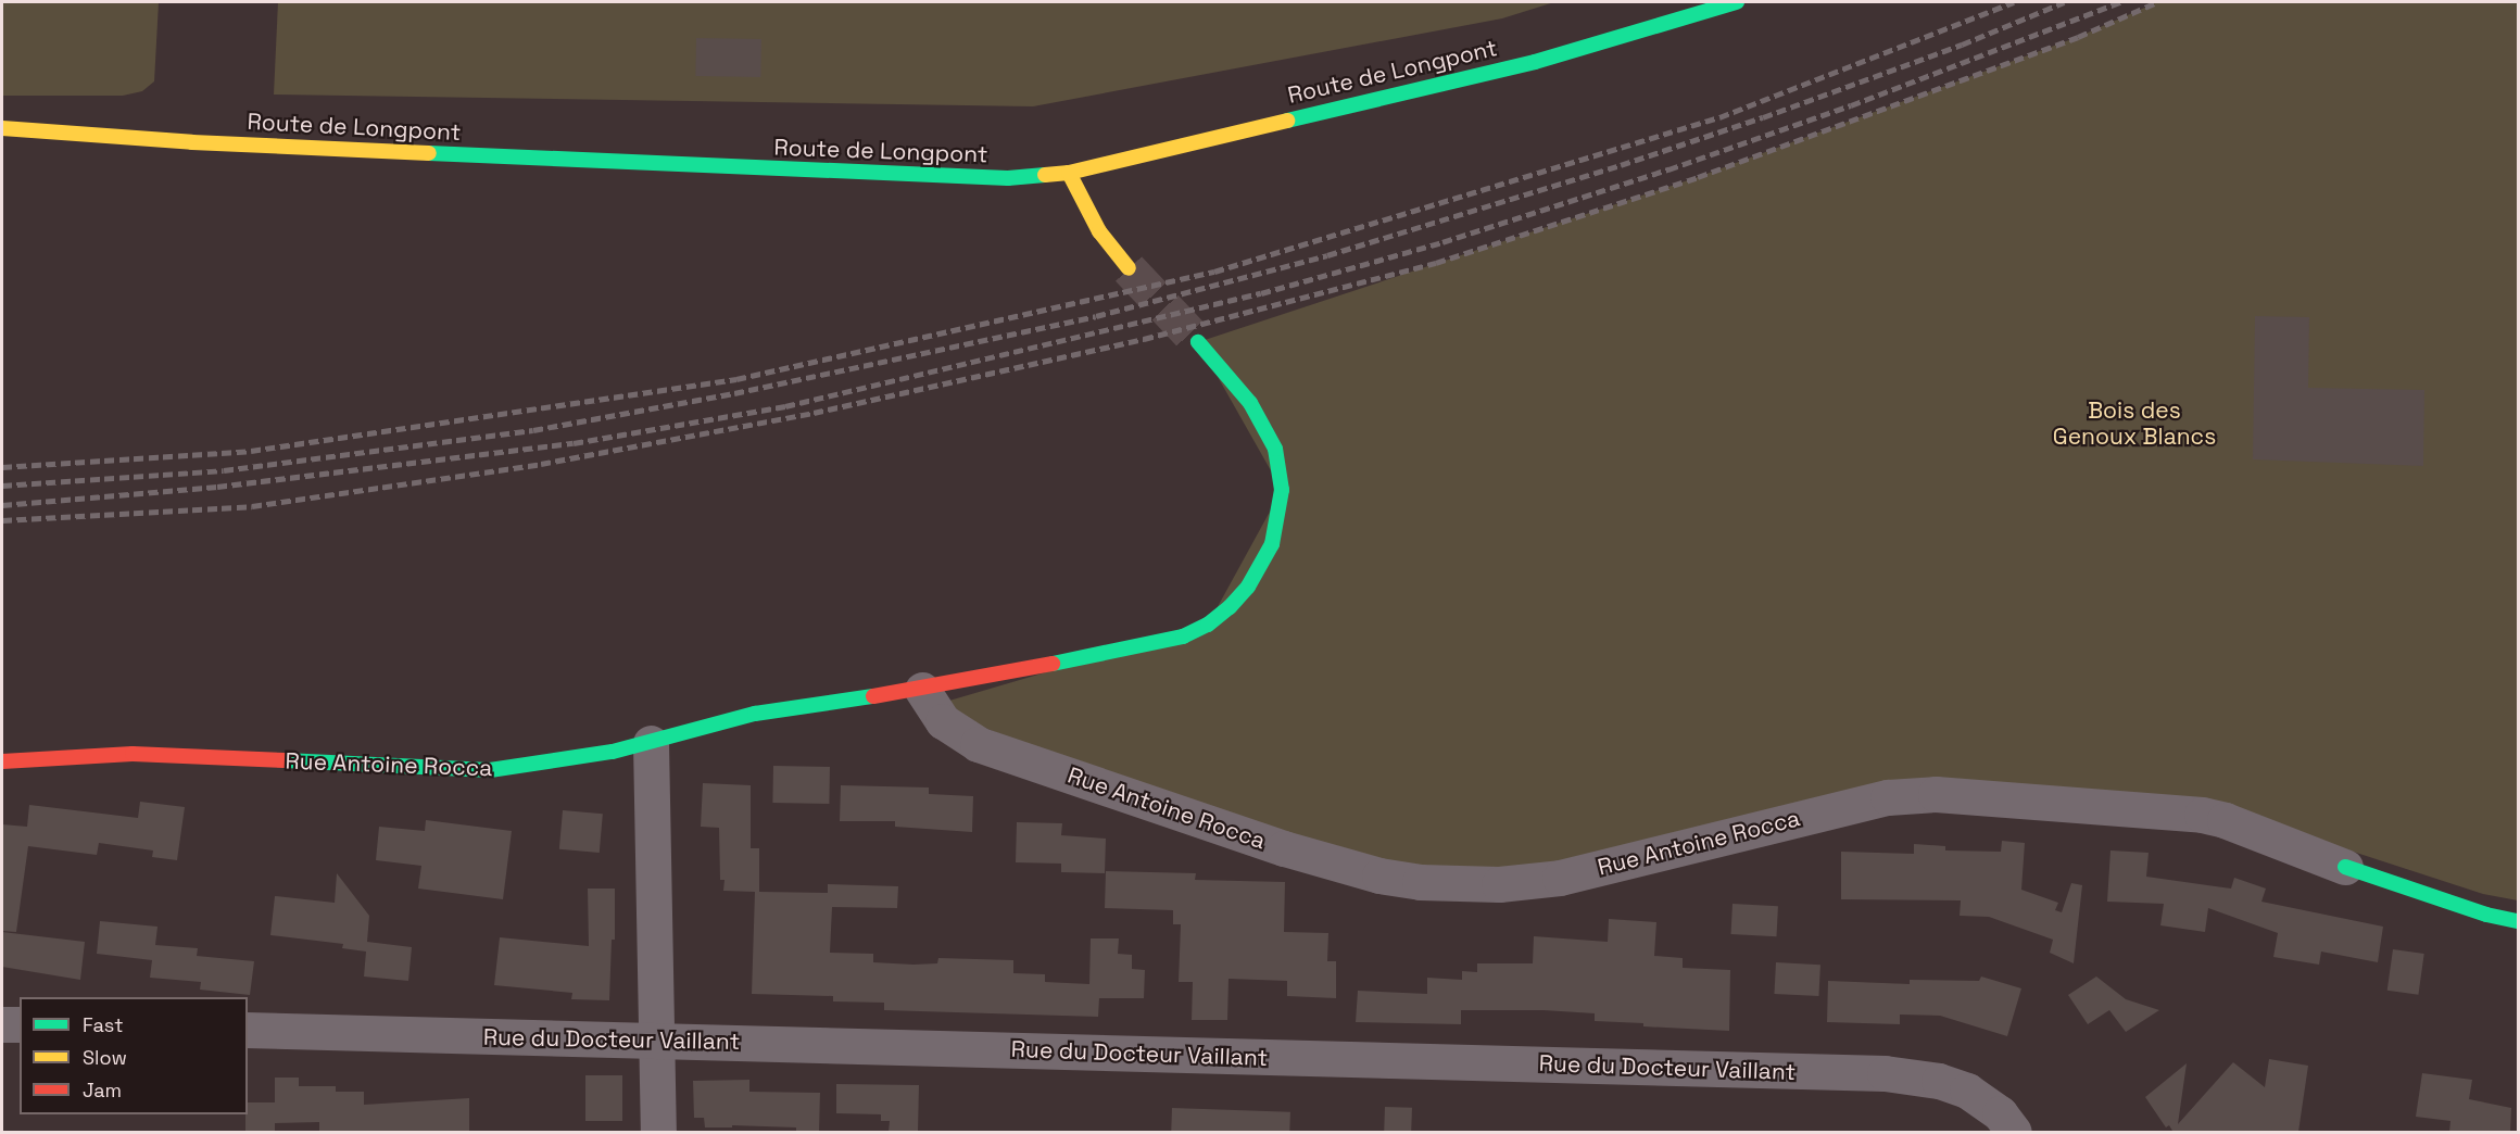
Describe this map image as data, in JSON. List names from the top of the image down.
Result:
{
  "streets": {
    "street": ["Route de Longpont", "Rue Antoine Rocca", "Rue du Docteur Vaillant"]
  },
  "parks": ["Bois des Genoux Blancs"],
  "legend": ["Fast", "Slow", "Jam"]
}
